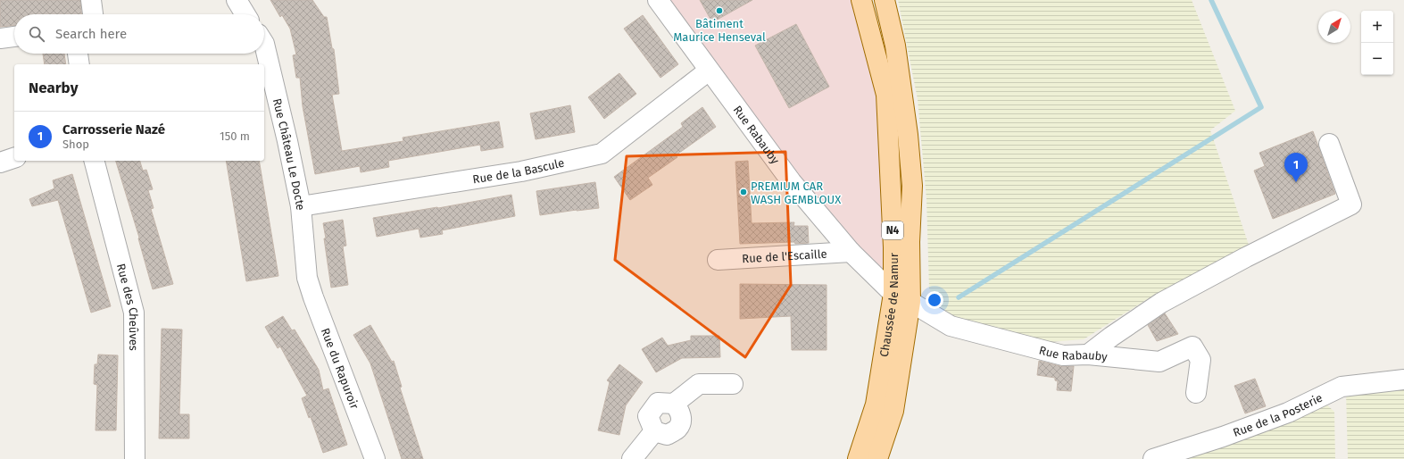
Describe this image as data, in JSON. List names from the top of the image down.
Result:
{
  "streets": {
    "main road": ["N4", "Chaussée de Namur"],
    "street": [
      "Rue Rabauby",
      "Rue Château Le Docte",
      "Rue de la Bascule",
      "Rue de l'Escaille",
      "Rue des Cheûves",
      "Rue du Rapuroir",
      "Rue de la Posterie"
    ]
  },
  "crossings": [
    ["Rue Rabauby", "Rue de la Bascule"],
    ["Rue Rabauby", "Rue de l'Escaille"],
    ["Rue Rabauby", "Chaussée de Namur"],
    ["Rue Château Le Docte", "Rue de la Bascule"],
    ["Rue Château Le Docte", "Rue du Rapuroir"]
  ],
  "places": ["Bâtiment Maurice Henseval", "PREMIUM CAR WASH GEMBLOUX"],
  "north": "top right",
  "page": {
    "map_buttons": ["+", "−"],
    "search": "Search here",
    "heading": "Nearby",
    "list": [
      {
        "mark": "1",
        "name": "Carrosserie Nazé",
        "note": "Shop",
        "value": "150 m"
      }
    ],
    "pins": "1"
  }
}
